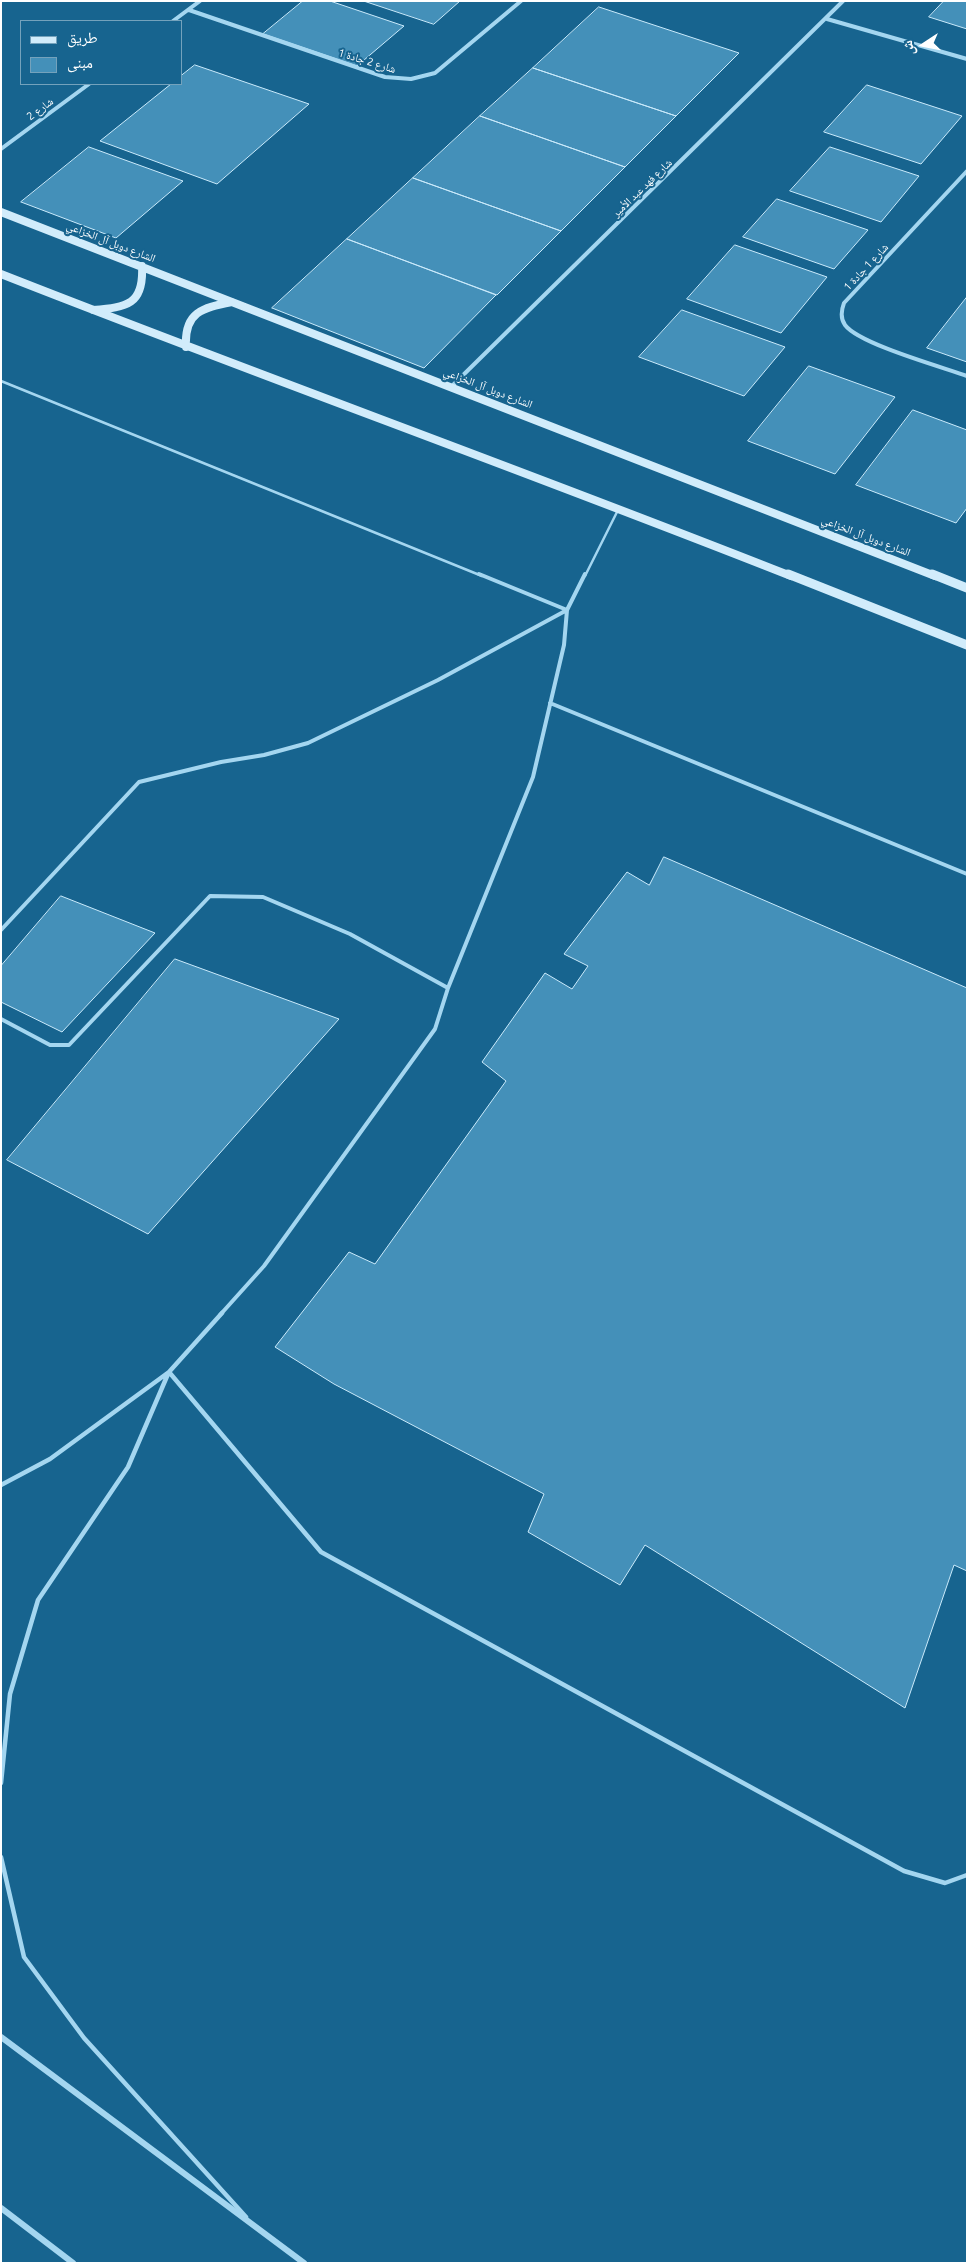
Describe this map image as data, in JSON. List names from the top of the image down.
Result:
{
  "streets": {
    "main road": ["الشارع دوبل آل الخزاعي"],
    "street": [
      "شارع 2 جادة 1",
      "شارع 2",
      "شارع فهد عبد الأمير",
      "شارع 1 جادة 1"
    ]
  },
  "crossings": [
    ["شارع فهد عبد الأمير", "الشارع دوبل آل الخزاعي"]
  ],
  "legend": ["طريق", "مبنى"],
  "north": "left"
}
